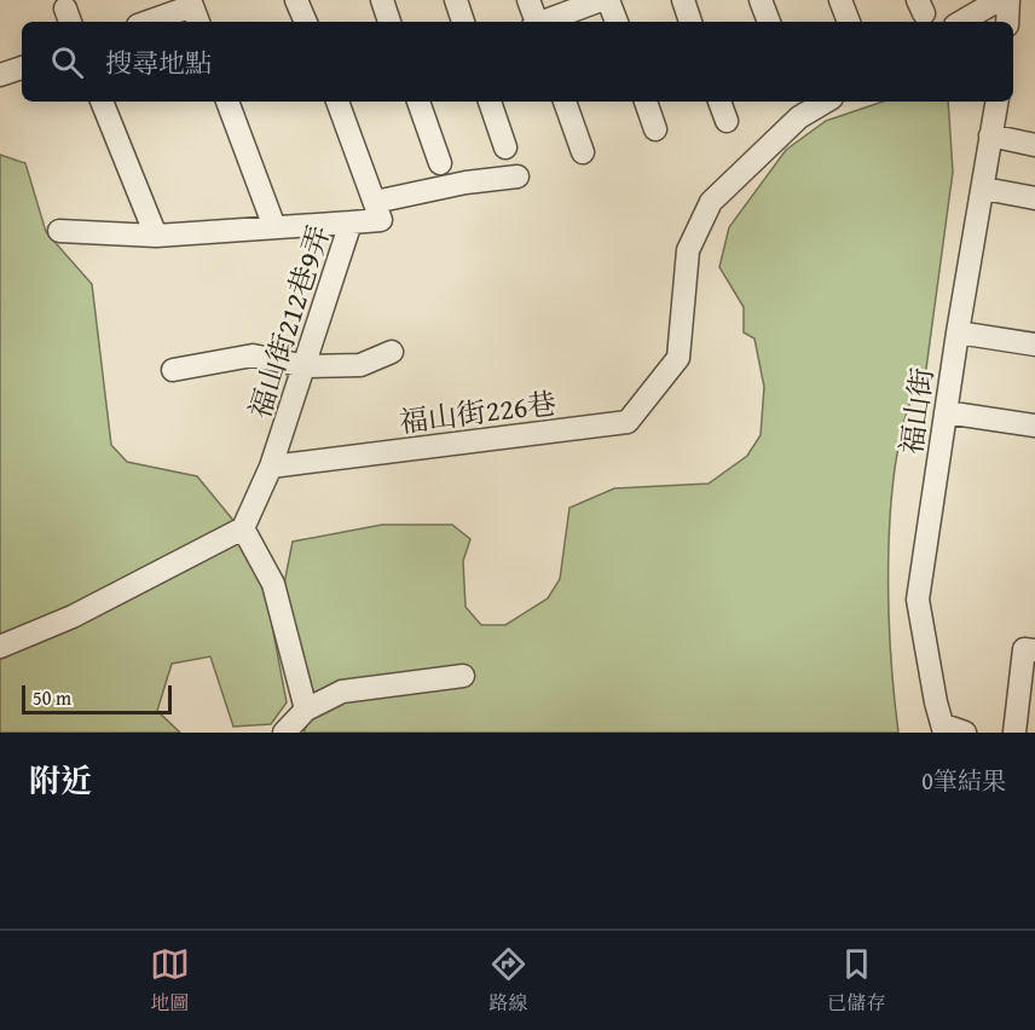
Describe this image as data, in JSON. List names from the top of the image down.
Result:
{
  "streets": {
    "street": ["福山街212巷9弄", "福山街", "福山街226巷"]
  },
  "crossings": [
    ["福山街212巷9弄", "福山街226巷"]
  ],
  "scale_bar": "50 m",
  "page": {
    "search": "搜尋地點",
    "scale": "50 m",
    "heading": ["附近", "0筆結果"],
    "nav": ["地圖", "路線", "已儲存"]
  }
}
